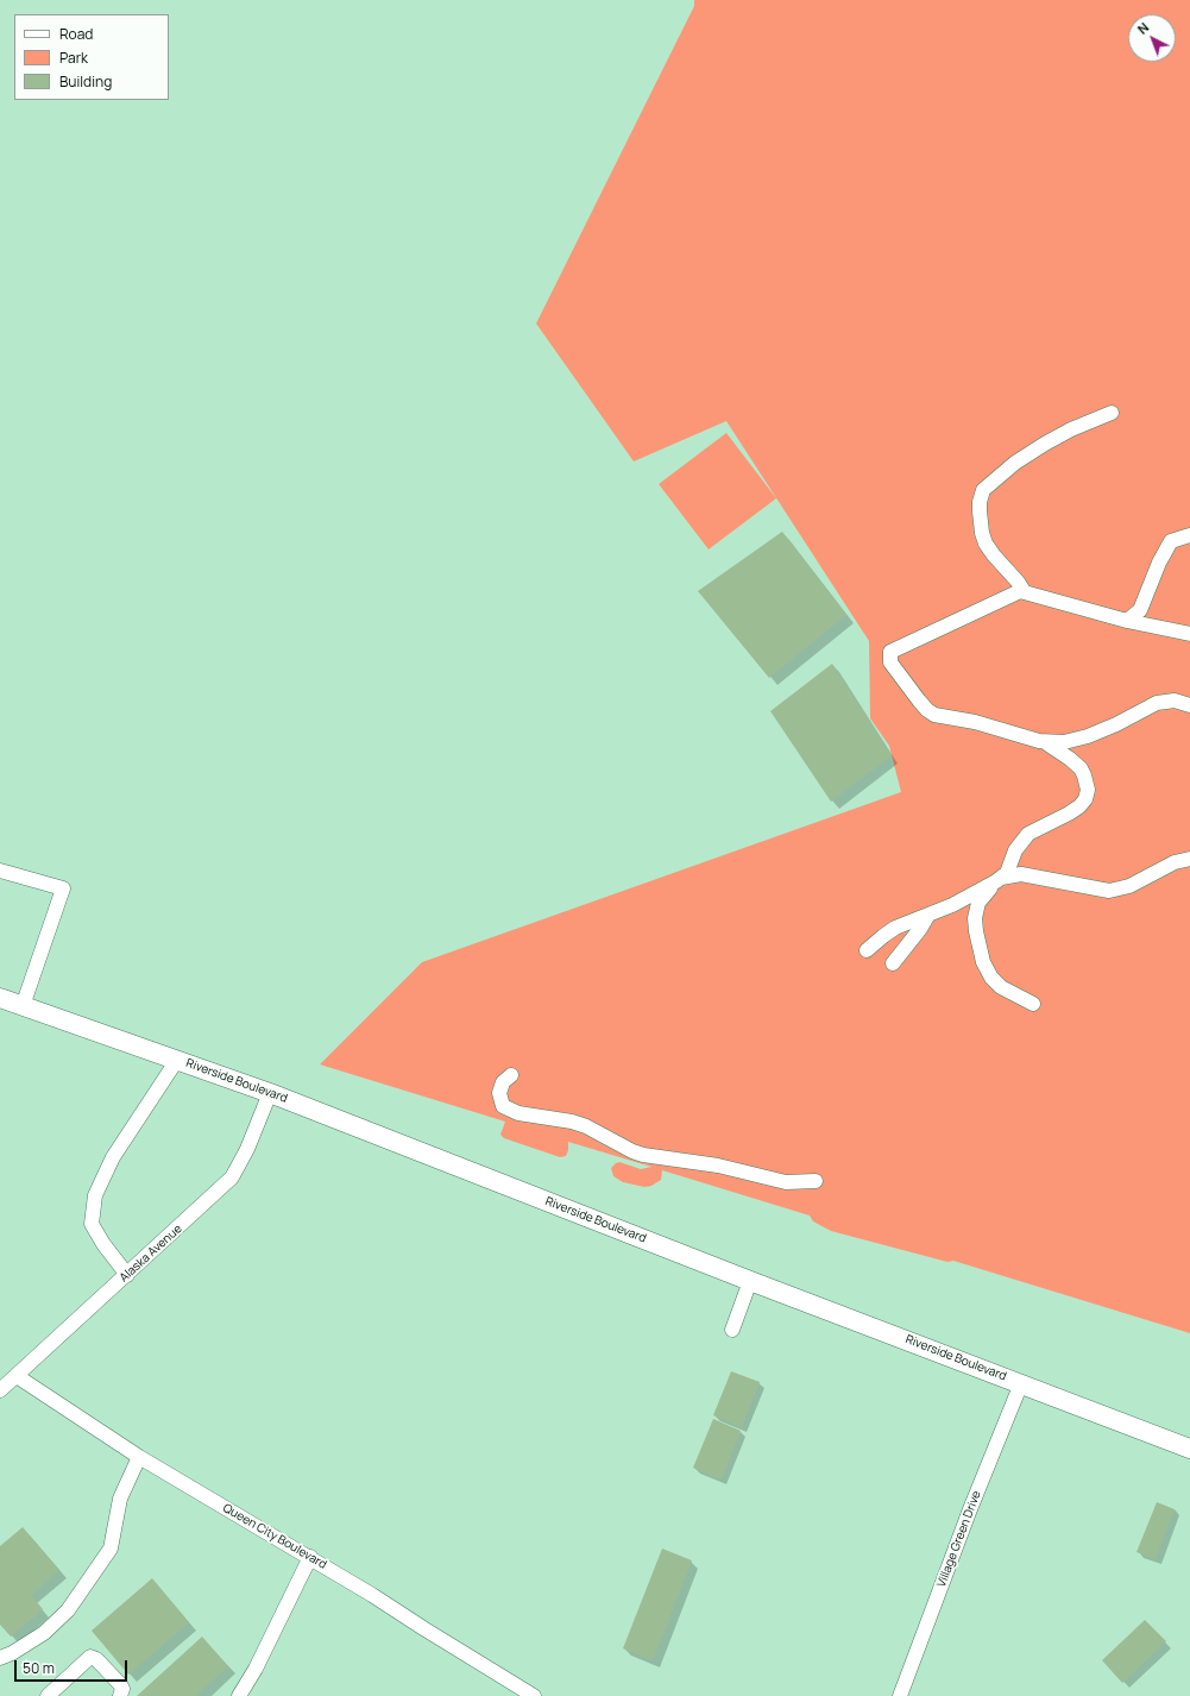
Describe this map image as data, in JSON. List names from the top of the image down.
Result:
{
  "streets": {
    "main road": ["Riverside Boulevard"],
    "street": ["Alaska Avenue", "Queen City Boulevard", "Village Green Drive"]
  },
  "crossings": [
    ["Riverside Boulevard", "Alaska Avenue"],
    ["Riverside Boulevard", "Village Green Drive"],
    ["Alaska Avenue", "Queen City Boulevard"]
  ],
  "legend": ["Road", "Park", "Building"],
  "scale_bar": "50 m",
  "north": "top left"
}
